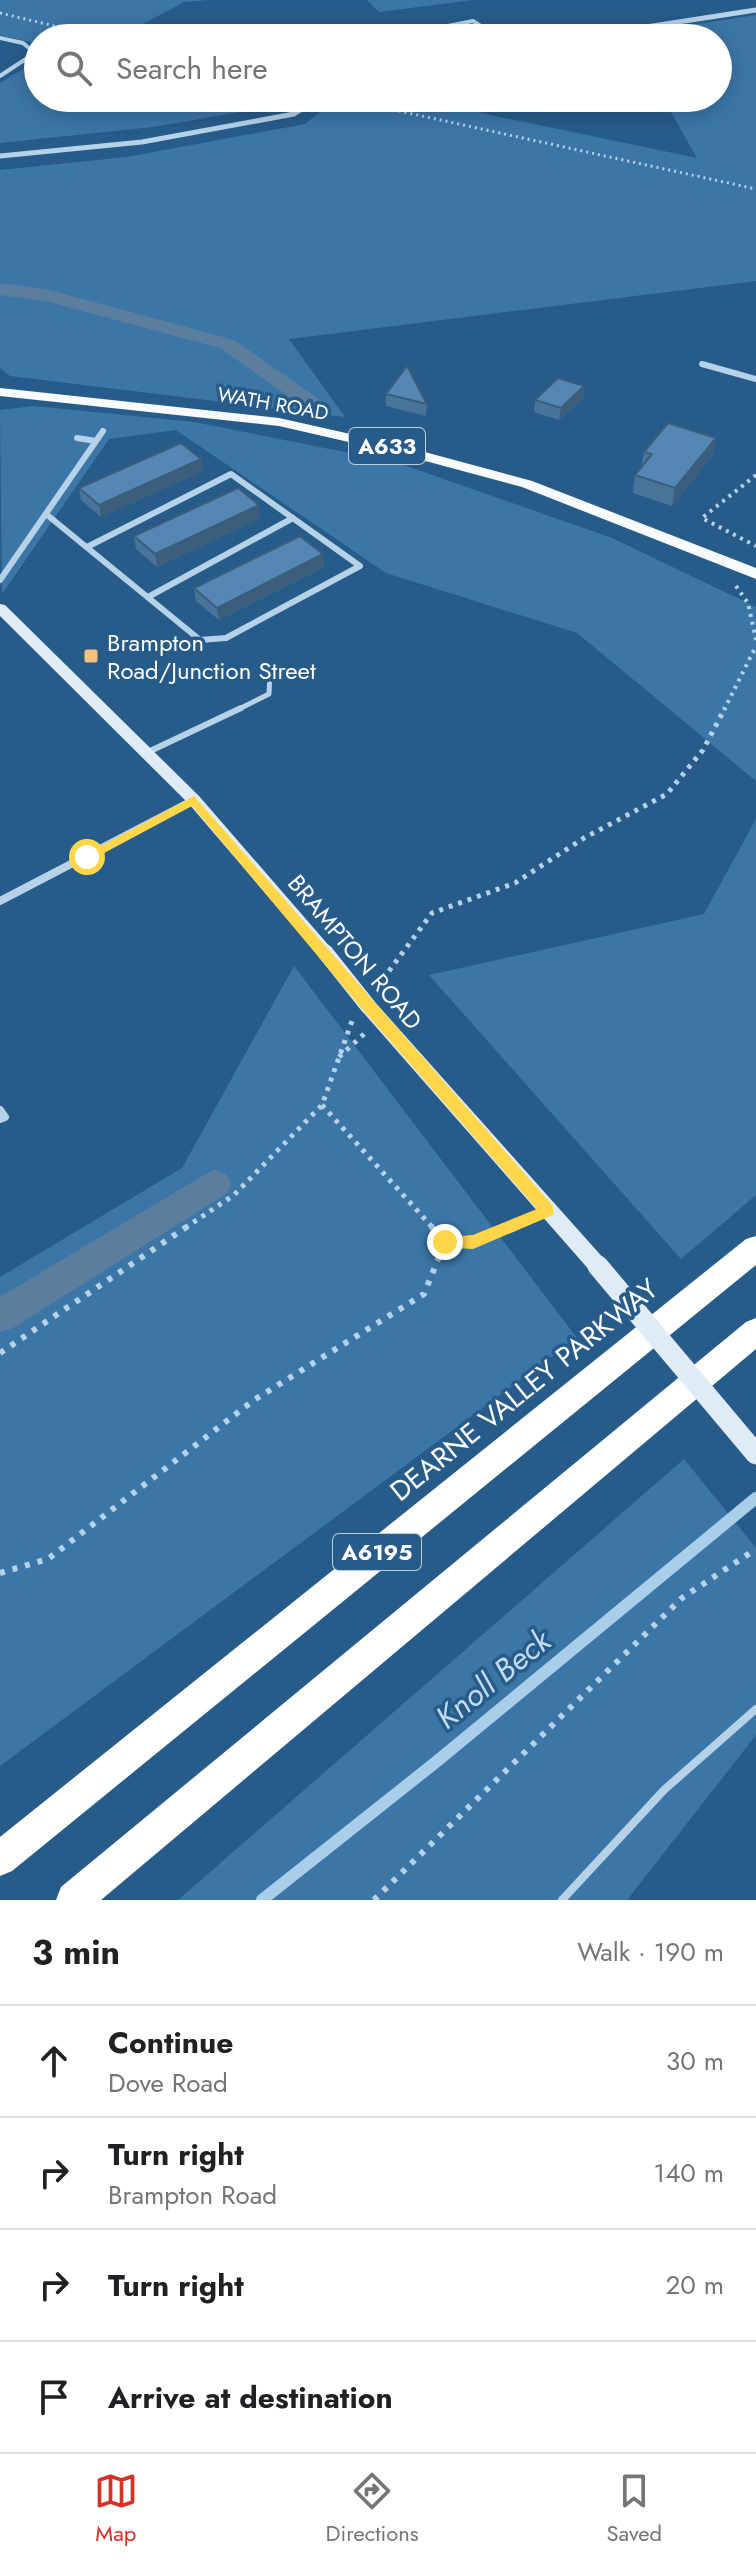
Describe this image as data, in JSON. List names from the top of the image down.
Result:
{
  "streets": {
    "highway": ["DEARNE VALLEY PARKWAY", "A6195"],
    "main road": ["WATH ROAD", "A633", "BRAMPTON ROAD"]
  },
  "water": ["Knoll Beck"],
  "places": {
    "transit": ["Brampton Road/Junction Street"]
  },
  "page": {
    "search": "Search here",
    "heading": ["3 min", "Walk · 190 m"],
    "list": [
      ["Continue", "Dove Road", "30 m"],
      ["Turn right", "Brampton Road", "140 m"],
      ["Turn right", "20 m"],
      "Arrive at destination"
    ],
    "nav": ["Map", "Directions", "Saved"]
  }
}
